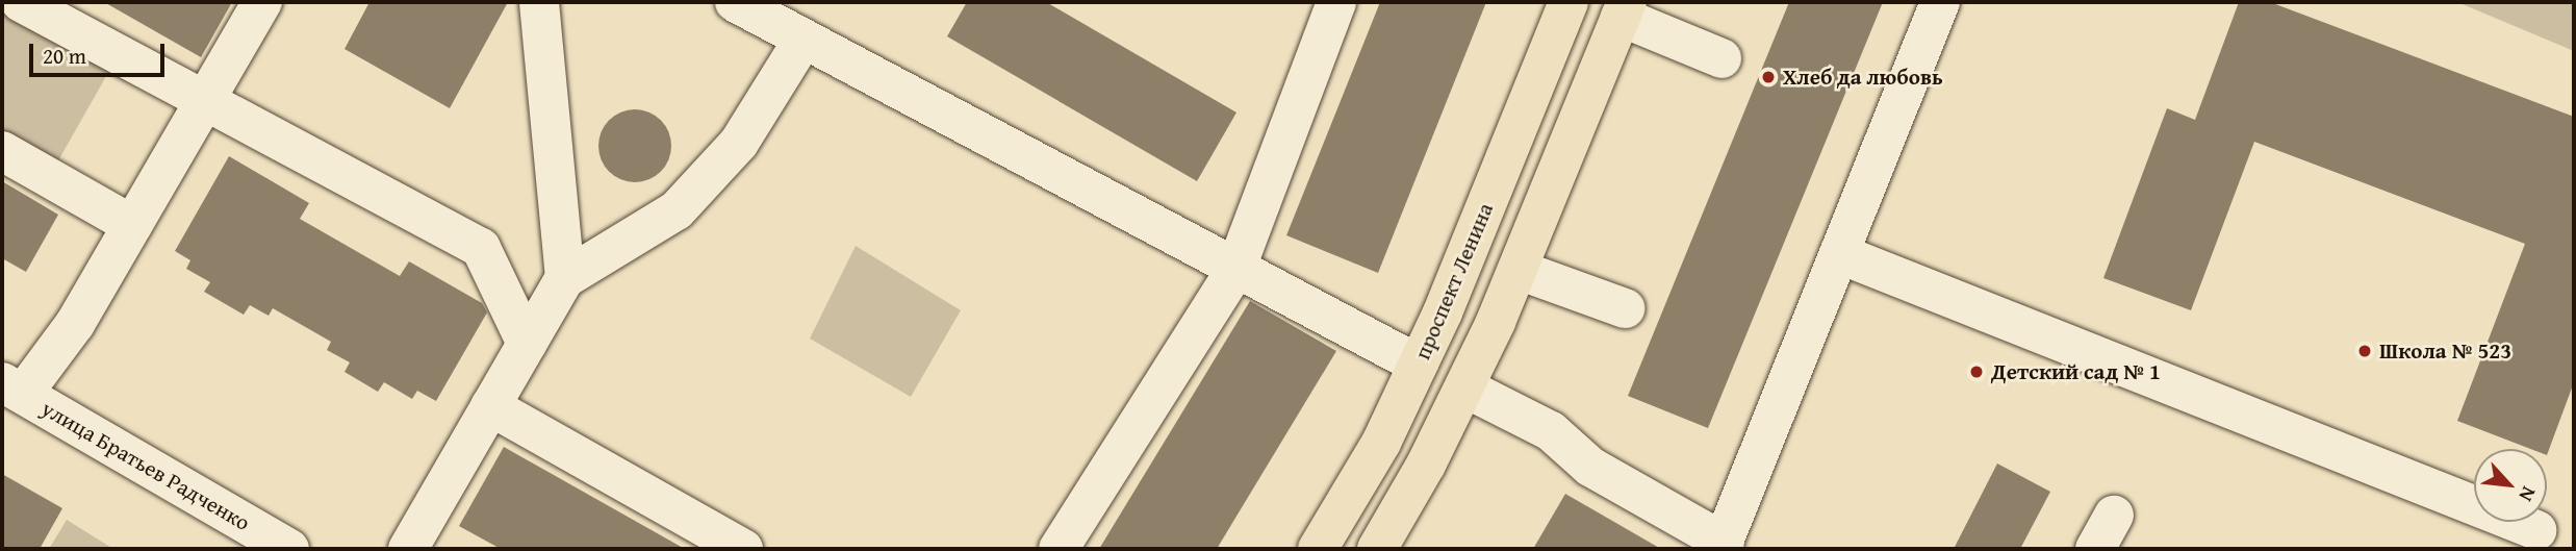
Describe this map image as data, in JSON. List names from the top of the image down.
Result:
{
  "streets": {
    "main road": ["проспект Ленина"],
    "street": ["улица Братьев Радченко"]
  },
  "places": ["Хлеб да любовь", "Школа № 523", "Детский сад № 1"],
  "scale_bar": "20 m",
  "north": "bottom right"
}
